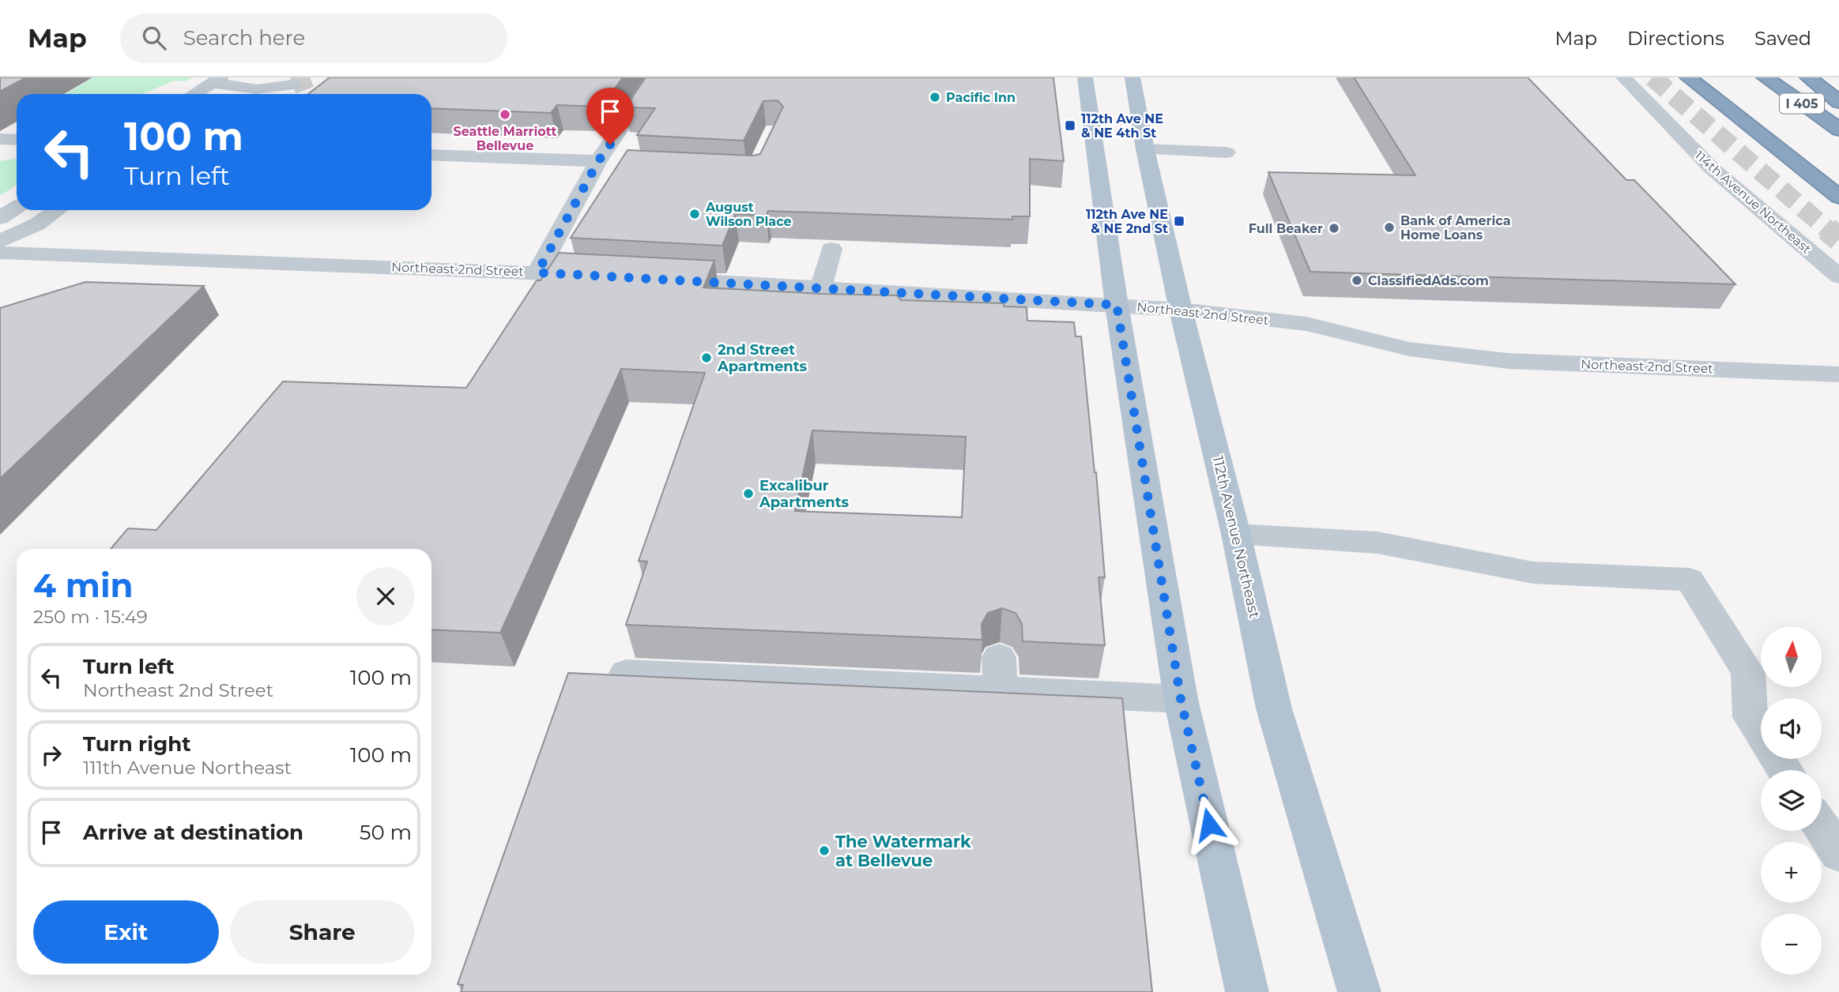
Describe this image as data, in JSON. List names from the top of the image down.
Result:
{
  "streets": {
    "highway": ["I 405"],
    "main road": ["112th Avenue Northeast"],
    "street": ["114th Avenue Northeast", "Northeast 2nd Street"]
  },
  "crossings": [
    ["Northeast 2nd Street", "112th Avenue Northeast"]
  ],
  "places": {
    "other": [
      "Pacific Inn",
      "Seattle Marriott Bellevue",
      "August Wilson Place",
      "Bank of America Home Loans",
      "Full Beaker",
      "ClassifiedAds.com",
      "2nd Street Apartments",
      "Excalibur Apartments",
      "The Watermark at Bellevue"
    ],
    "transit": ["112th Ave NE & NE 4th St", "112th Ave NE & NE 2nd St"]
  },
  "north": "top",
  "page": {
    "header": "Map",
    "search": "Search here",
    "nav": ["Map", "Directions", "Saved"],
    "turn": ["100 m", "Turn left"],
    "heading": ["4 min", "250 m · 15:49"],
    "map_buttons": ["+", "−"],
    "list": [
      {
        "name": "Turn left",
        "note": "Northeast 2nd Street",
        "value": "100 m"
      },
      {
        "name": "Turn right",
        "note": "111th Avenue Northeast",
        "value": "100 m"
      },
      {
        "name": "Arrive at destination",
        "value": "50 m"
      }
    ],
    "buttons": ["Exit", "Share"]
  }
}
